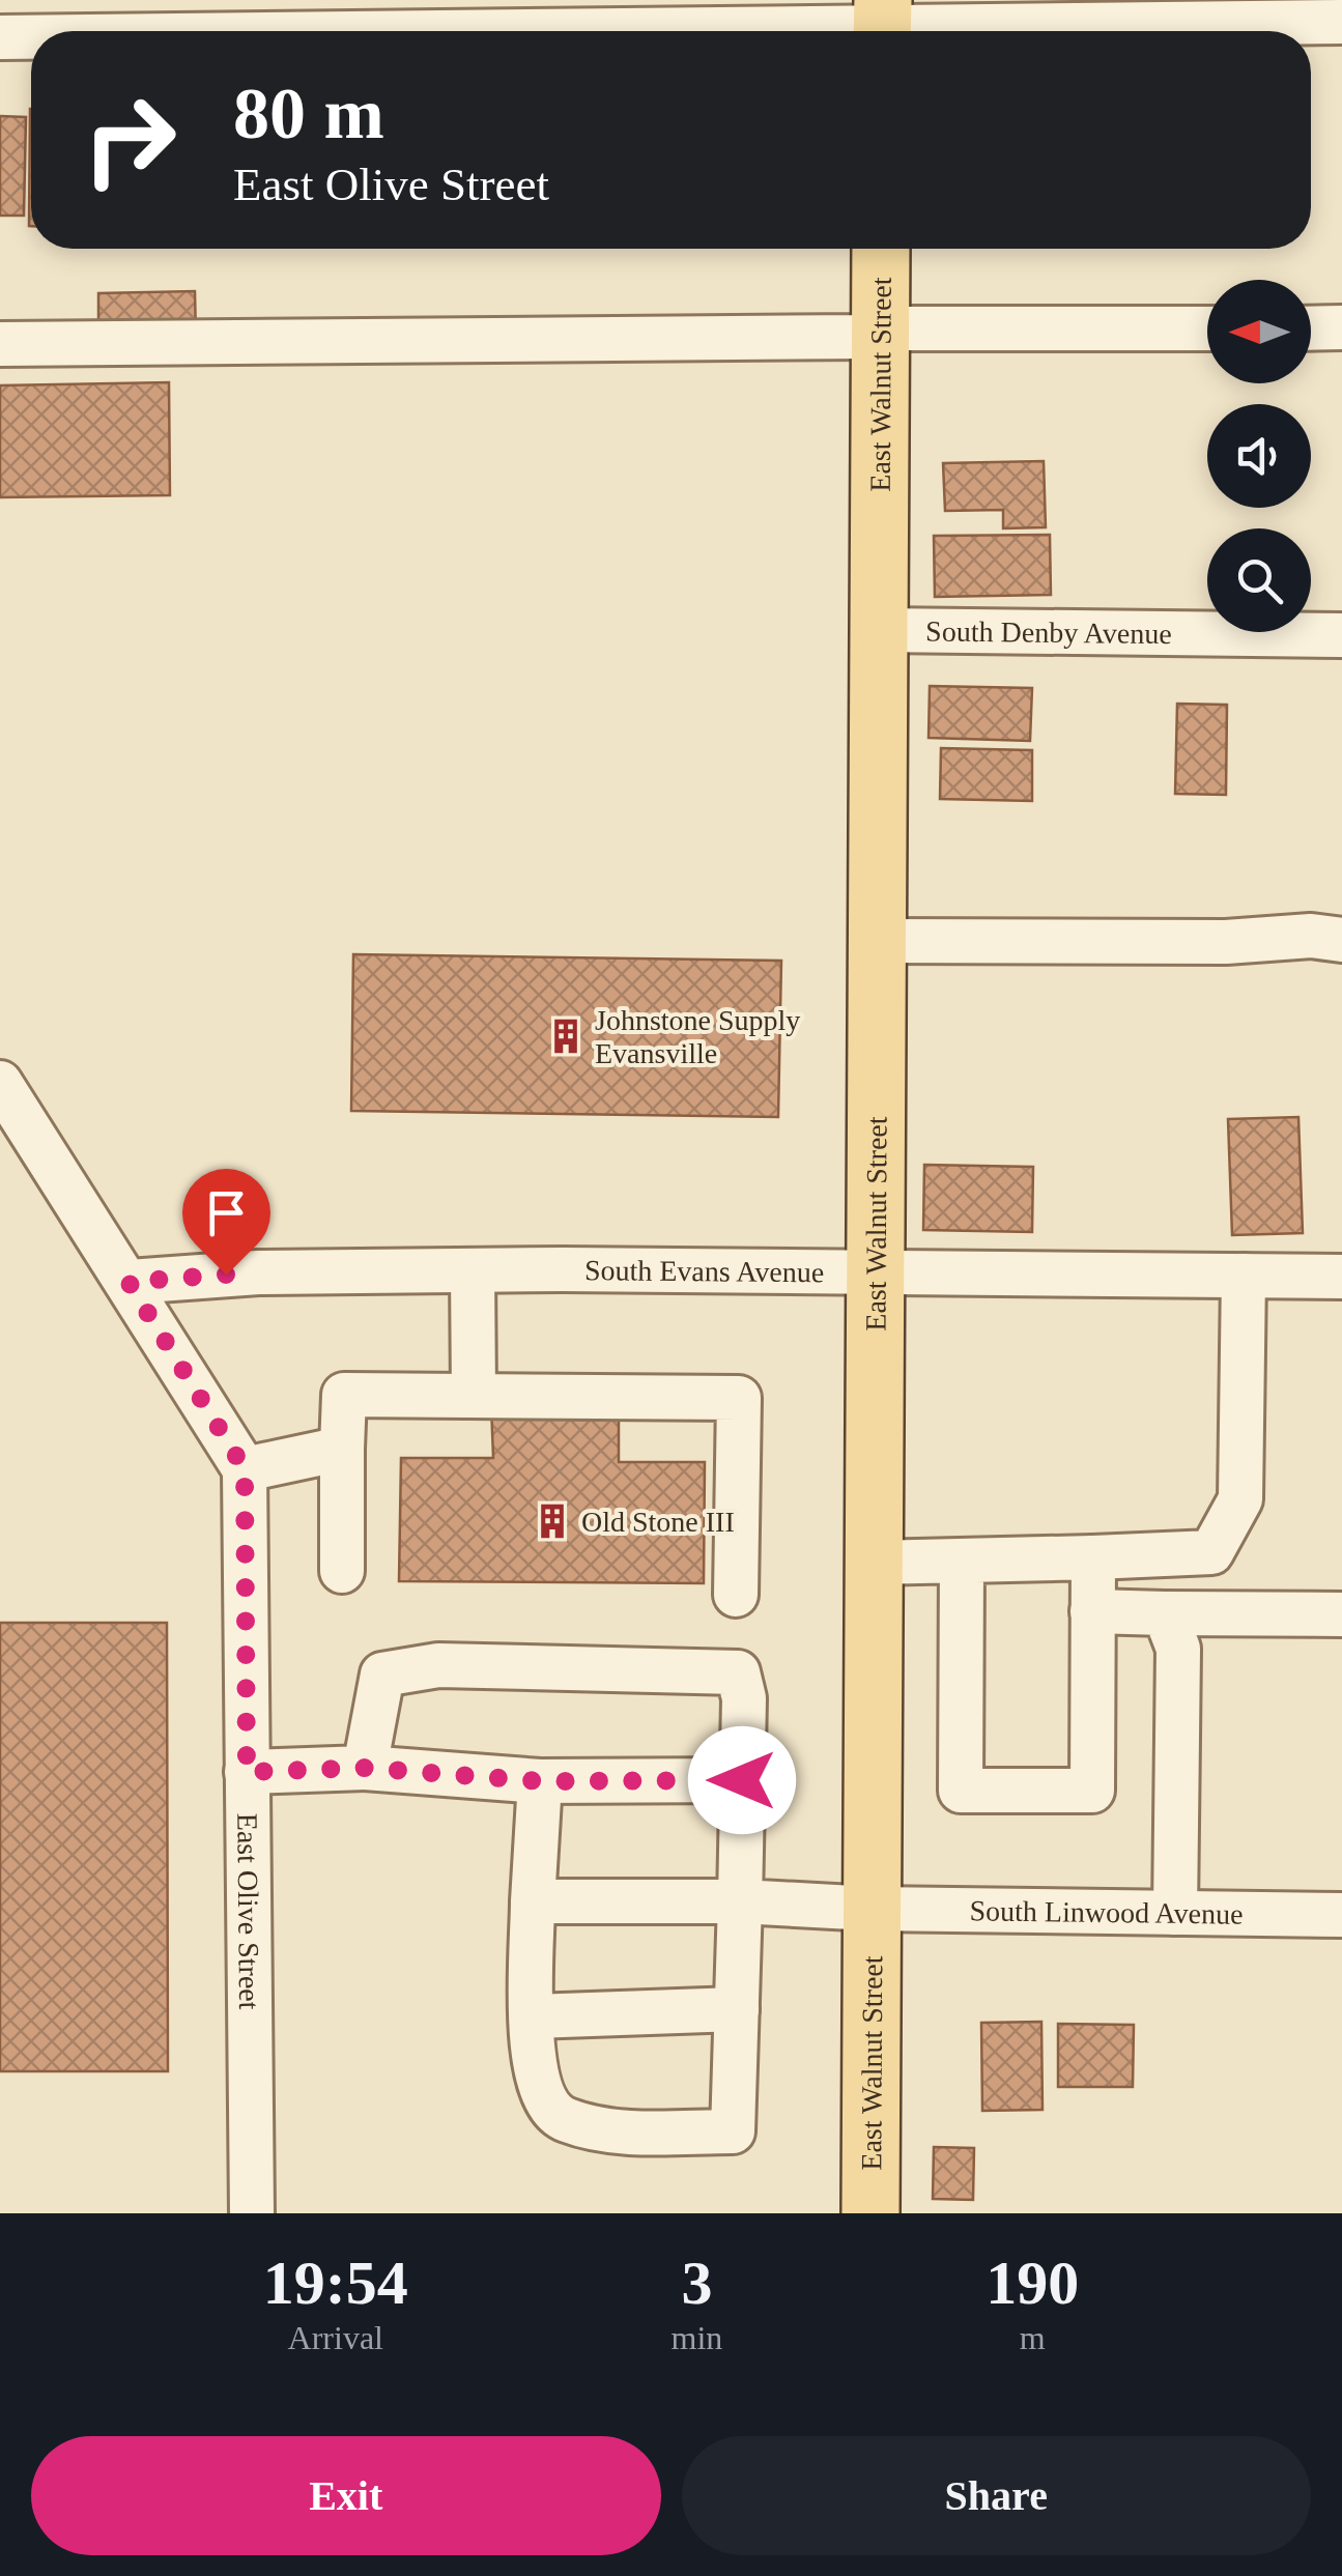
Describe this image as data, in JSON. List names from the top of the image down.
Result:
{
  "streets": {
    "main road": ["East Walnut Street"],
    "street": [
      "South Denby Avenue",
      "South Evans Avenue",
      "East Olive Street",
      "South Linwood Avenue"
    ]
  },
  "crossings": [
    ["East Walnut Street", "South Denby Avenue"],
    ["East Walnut Street", "South Evans Avenue"],
    ["East Walnut Street", "South Linwood Avenue"]
  ],
  "places": {
    "building": ["Johnstone Supply Evansville", "Old Stone III"]
  },
  "north": "left",
  "page": {
    "turn": ["80 m", "East Olive Street"],
    "eta": [
      "19:54",
      "Arrival",
      "3",
      "min",
      "190",
      "m"
    ],
    "buttons": ["Exit", "Share"]
  }
}
